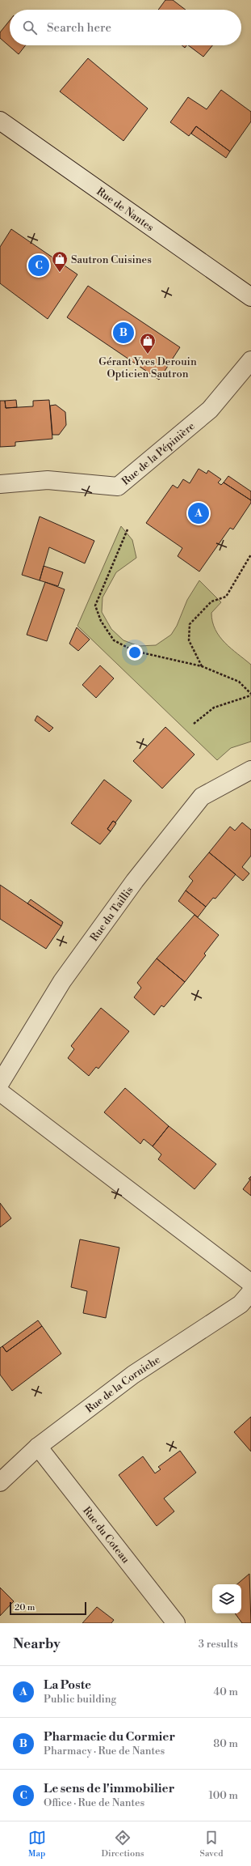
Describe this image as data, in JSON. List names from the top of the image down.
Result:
{
  "streets": {
    "street": [
      "Rue de Nantes",
      "Rue de la Pépinière",
      "Rue du Taillis",
      "Rue de la Corniche",
      "Rue du Coteau"
    ]
  },
  "crossings": [
    ["Rue de la Corniche", "Rue du Coteau"]
  ],
  "places": {
    "shop": ["Sautron Cuisines", "Gérant Yves Derouin Opticien Sautron"]
  },
  "scale_bar": "20 m",
  "page": {
    "search": "Search here",
    "pins": ["C", "B", "A"],
    "scale": "20 m",
    "heading": ["Nearby", "3 results"],
    "list": [
      {
        "mark": "A",
        "name": "La Poste",
        "note": "Public building",
        "value": "40 m"
      },
      {
        "mark": "B",
        "name": "Pharmacie du Cormier",
        "note": "Pharmacy · Rue de Nantes",
        "value": "80 m"
      },
      {
        "mark": "C",
        "name": "Le sens de l'immobilier",
        "note": "Office · Rue de Nantes",
        "value": "100 m"
      }
    ],
    "nav": ["Map", "Directions", "Saved"]
  }
}
